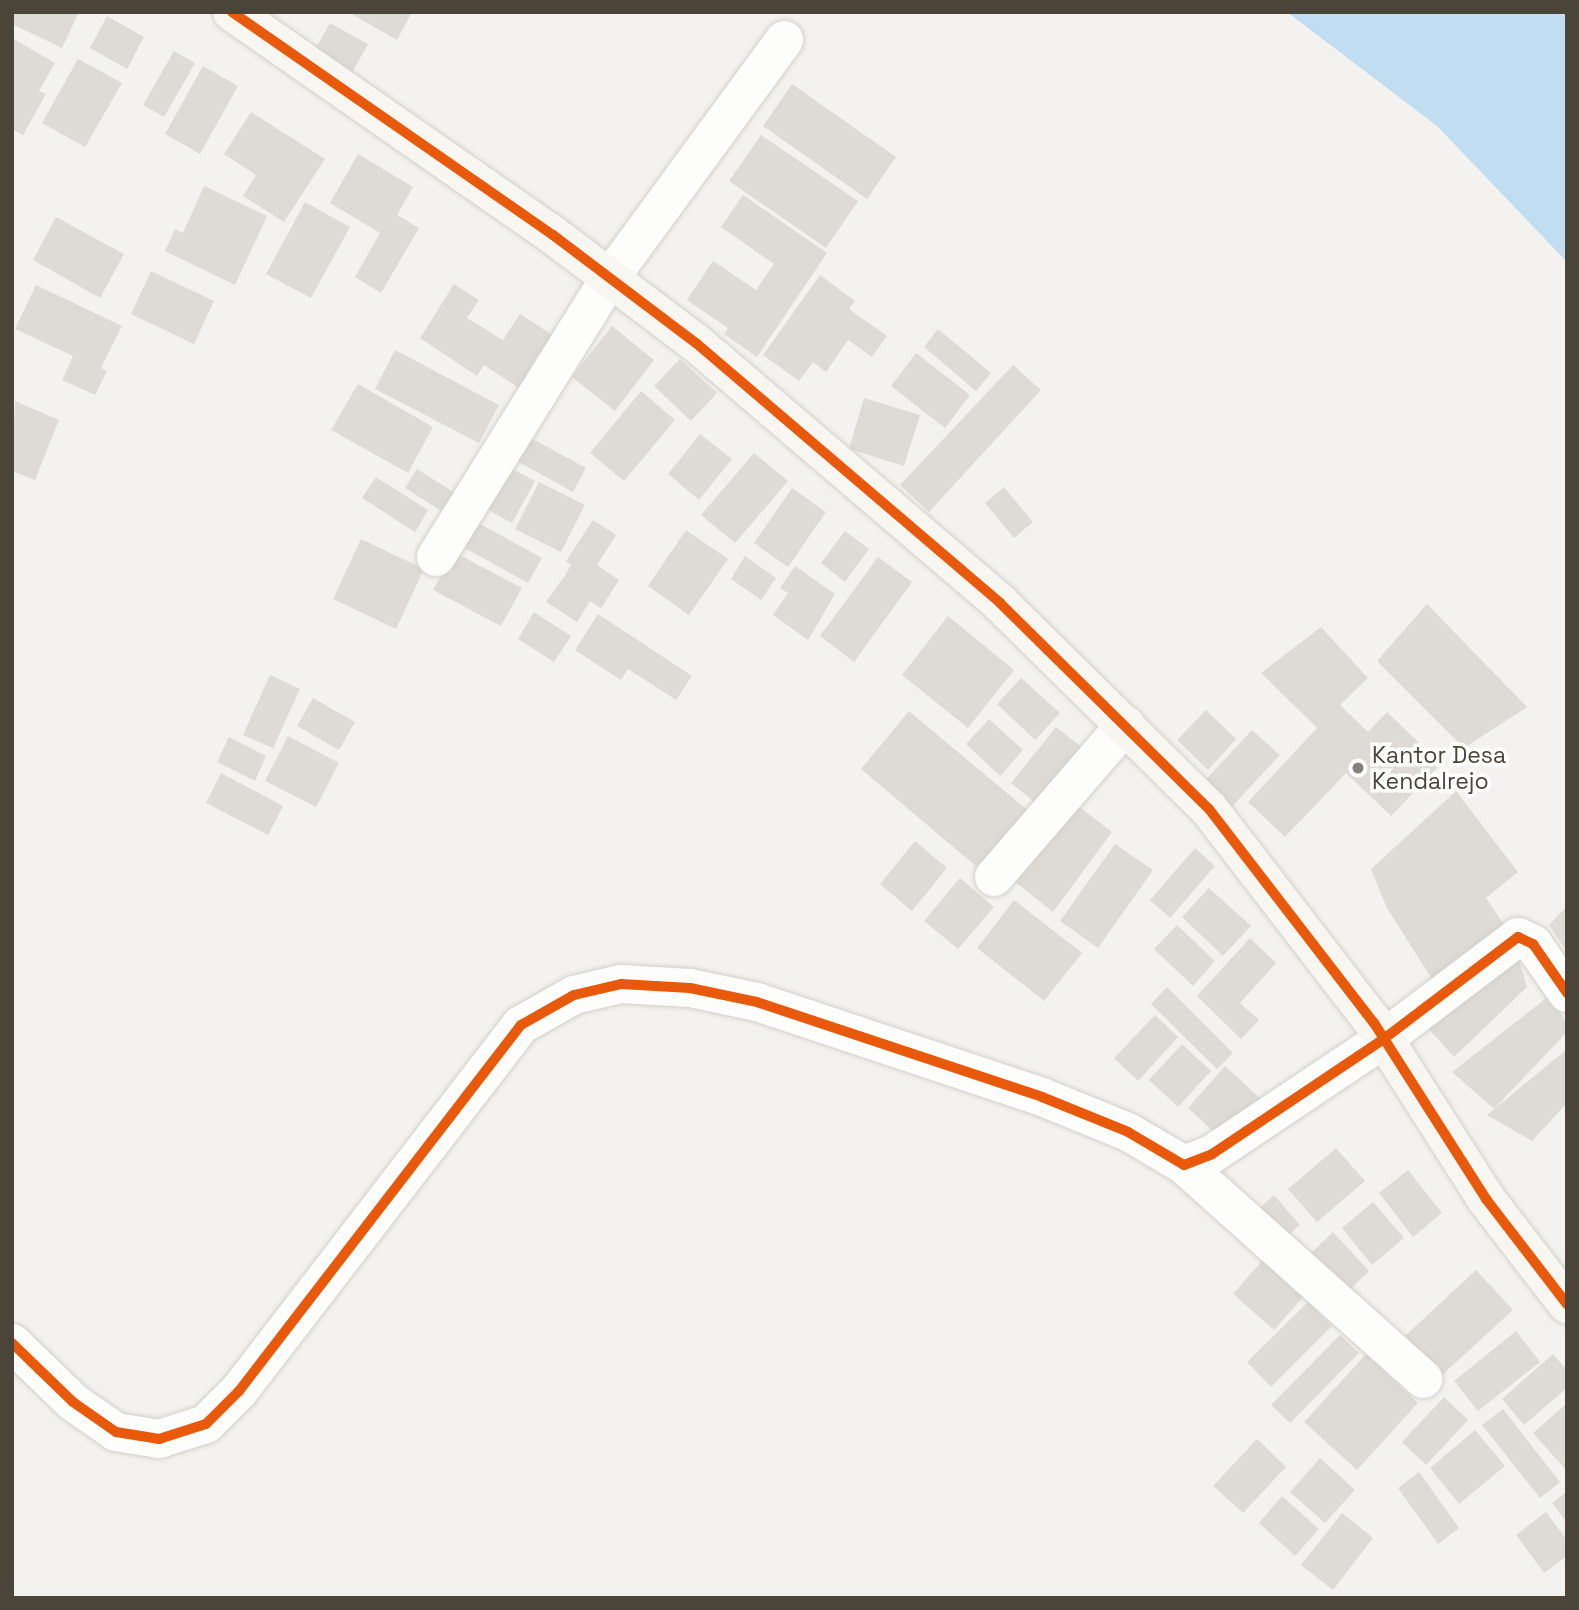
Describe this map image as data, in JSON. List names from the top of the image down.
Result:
{
  "places": ["Kantor Desa Kendalrejo"]
}
